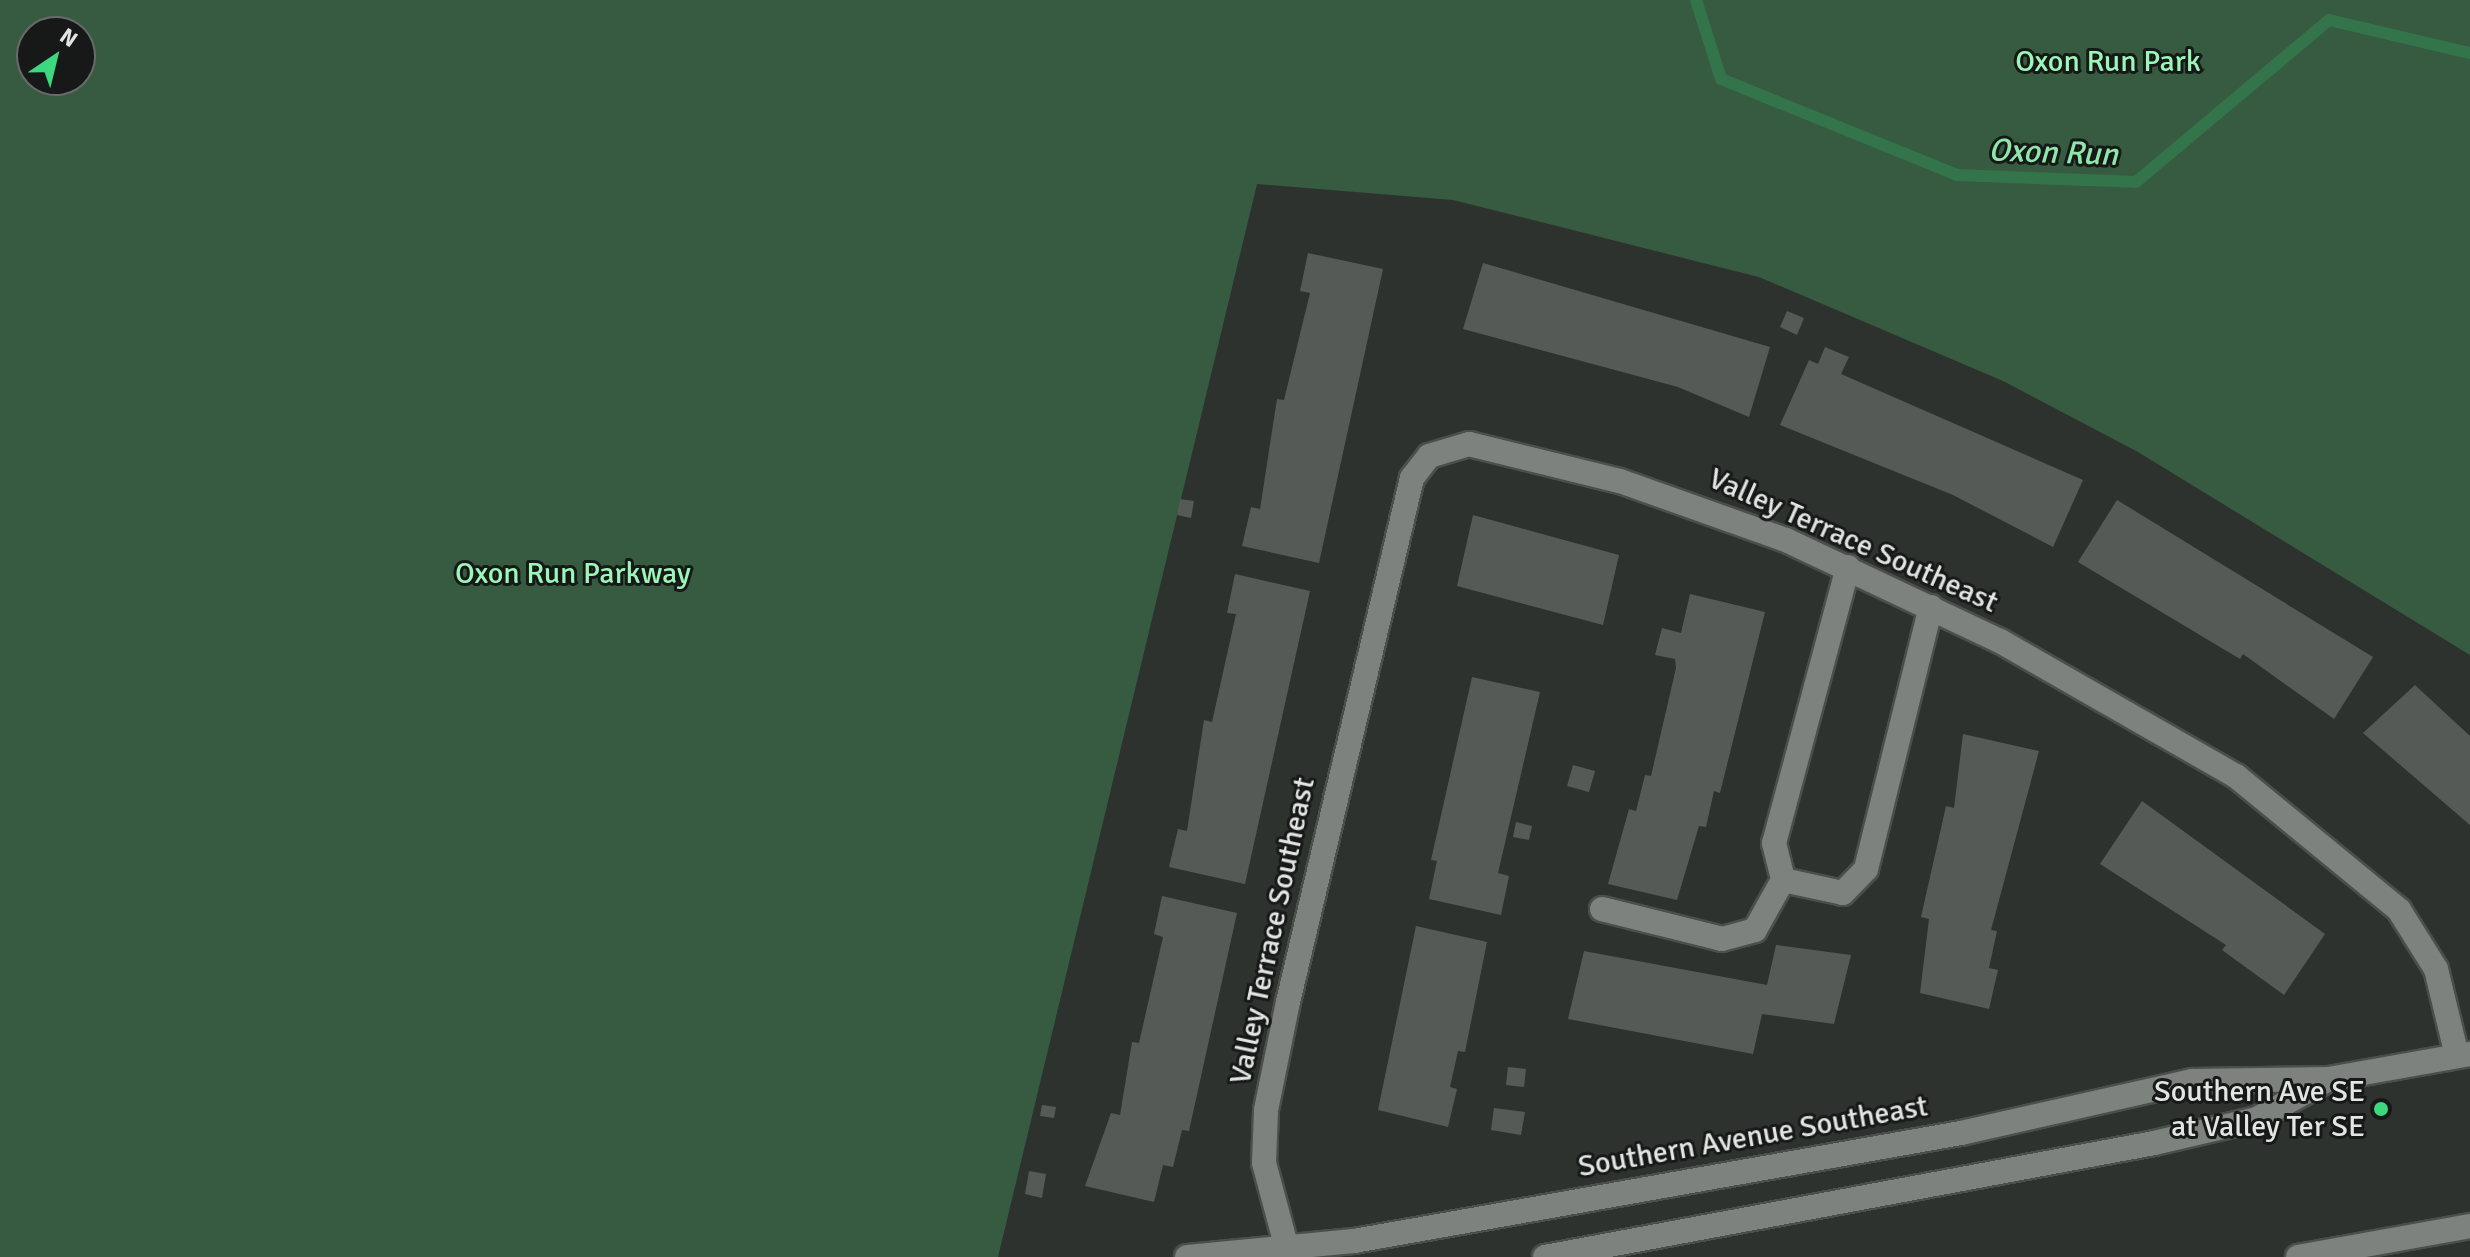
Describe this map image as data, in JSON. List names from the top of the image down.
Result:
{
  "streets": {
    "main road": ["Valley Terrace Southeast", "Southern Avenue Southeast"]
  },
  "crossings": [
    ["Valley Terrace Southeast", "Southern Avenue Southeast"]
  ],
  "water": ["Oxon Run"],
  "parks": ["Oxon Run Park", "Oxon Run Parkway"],
  "places": ["Southern Ave SE at Valley Ter SE"],
  "north": "top right"
}
